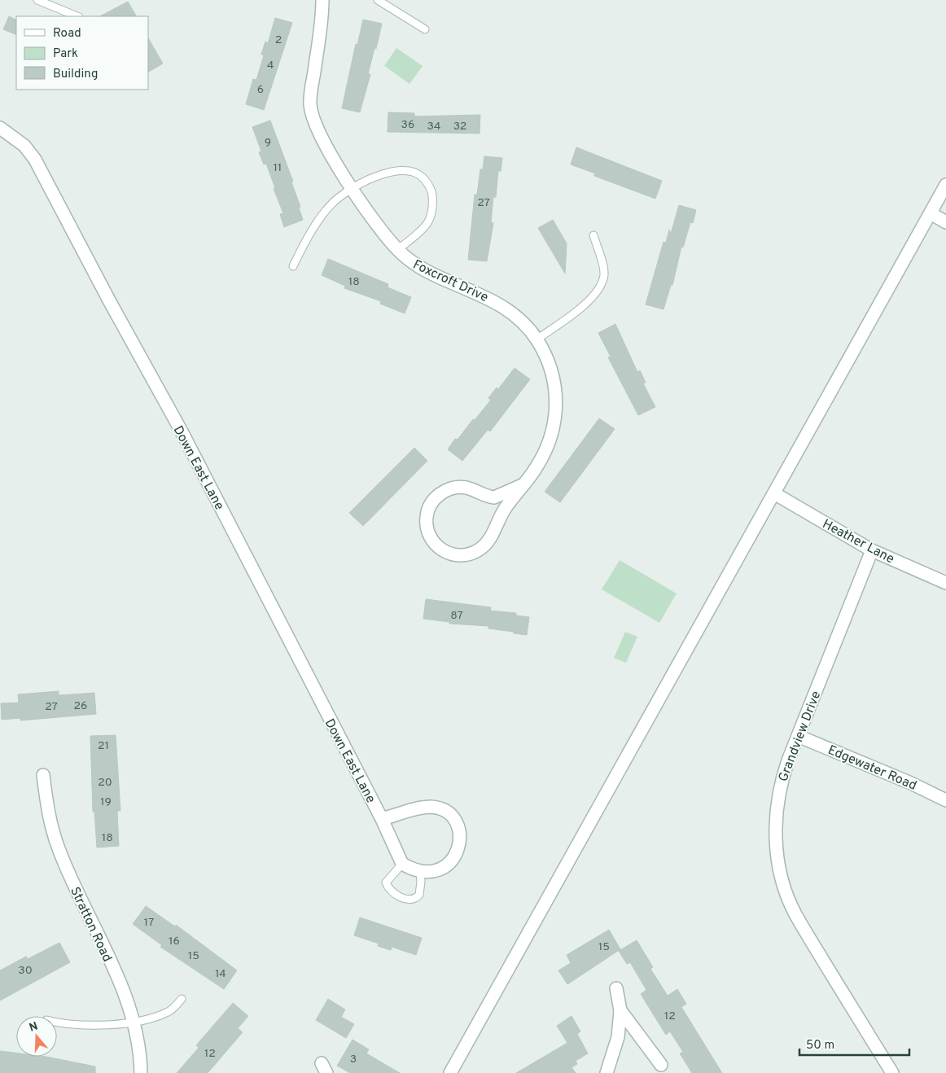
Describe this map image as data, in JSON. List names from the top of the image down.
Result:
{
  "streets": {
    "street": [
      "Foxcroft Drive",
      "Down East Lane",
      "Heather Lane",
      "Grandview Drive",
      "Edgewater Road",
      "Stratton Road"
    ]
  },
  "crossings": [
    ["Heather Lane", "Grandview Drive"],
    ["Grandview Drive", "Edgewater Road"]
  ],
  "house_numbers": [
    "2",
    "4",
    "6",
    "36",
    "34",
    "32",
    "9",
    "11",
    "27",
    "18",
    "87",
    "26",
    "27",
    "21",
    "20",
    "19",
    "18",
    "17",
    "16",
    "15",
    "15",
    "30",
    "14",
    "12",
    "12",
    "3"
  ],
  "legend": ["Road", "Park", "Building"],
  "scale_bar": "50 m",
  "north": "top"
}
